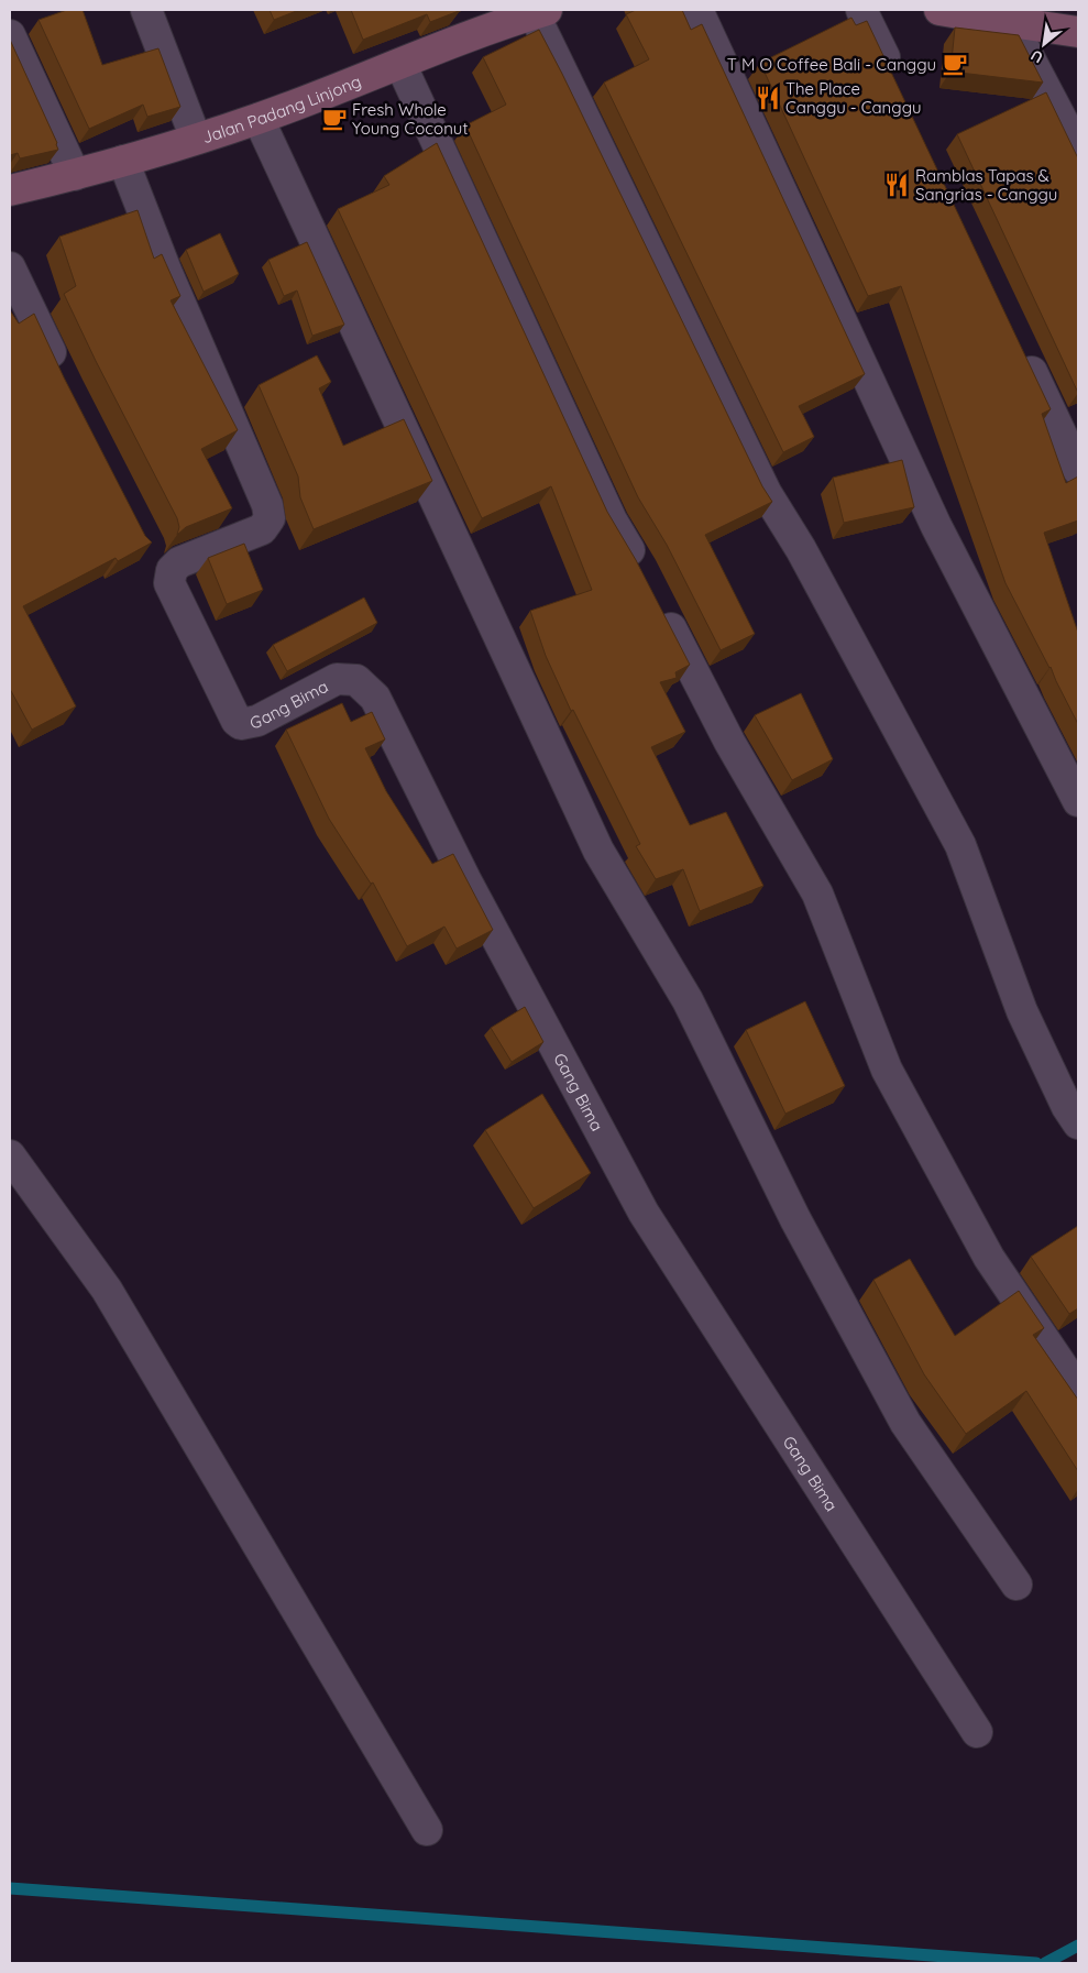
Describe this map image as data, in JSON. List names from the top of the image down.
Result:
{
  "streets": {
    "street": ["Jalan Padang Linjong", "Gang Bima"]
  },
  "crossings": [
    ["Jalan Padang Linjong", "Gang Bima"]
  ],
  "places": {
    "cafe": ["T M O Coffee Bali - Canggu", "Fresh Whole Young Coconut"],
    "restaurant": ["The Place Canggu - Canggu", "Ramblas Tapas & Sangrias - Canggu"]
  },
  "north": "bottom left"
}
